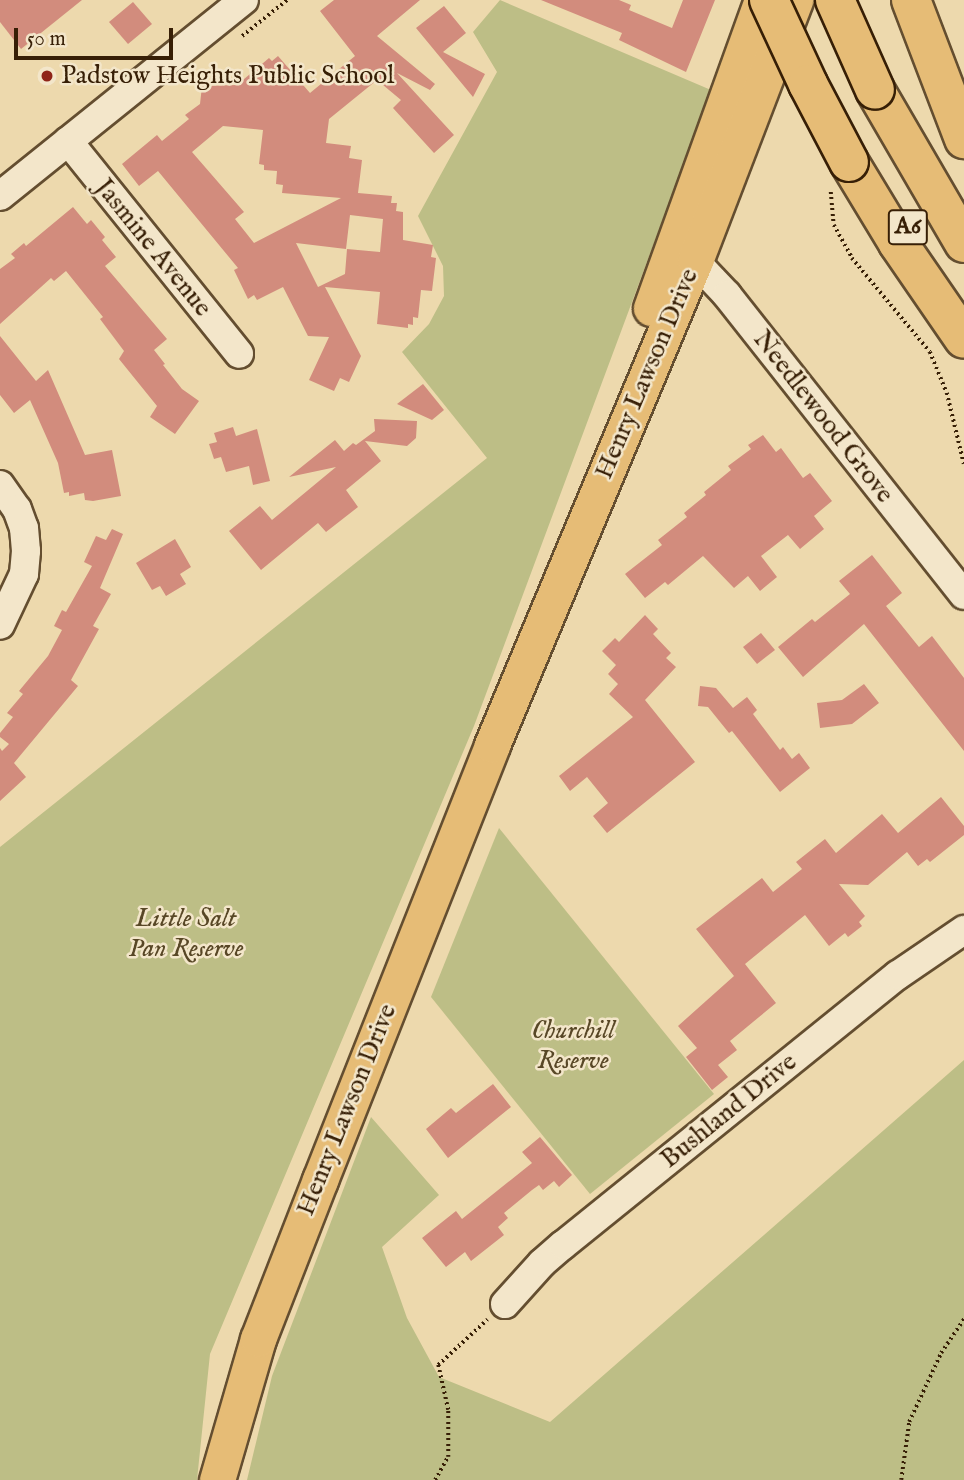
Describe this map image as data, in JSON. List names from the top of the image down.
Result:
{
  "streets": {
    "highway": ["A6"],
    "main road": ["Henry Lawson Drive"],
    "street": ["Jasmine Avenue", "Needlewood Grove", "Bushland Drive"]
  },
  "crossings": [
    ["A6", "Henry Lawson Drive"],
    ["Henry Lawson Drive", "Needlewood Grove"]
  ],
  "parks": ["Little Salt Pan Reserve", "Churchill Reserve"],
  "places": ["Padstow Heights Public School"],
  "scale_bar": "50 m"
}
